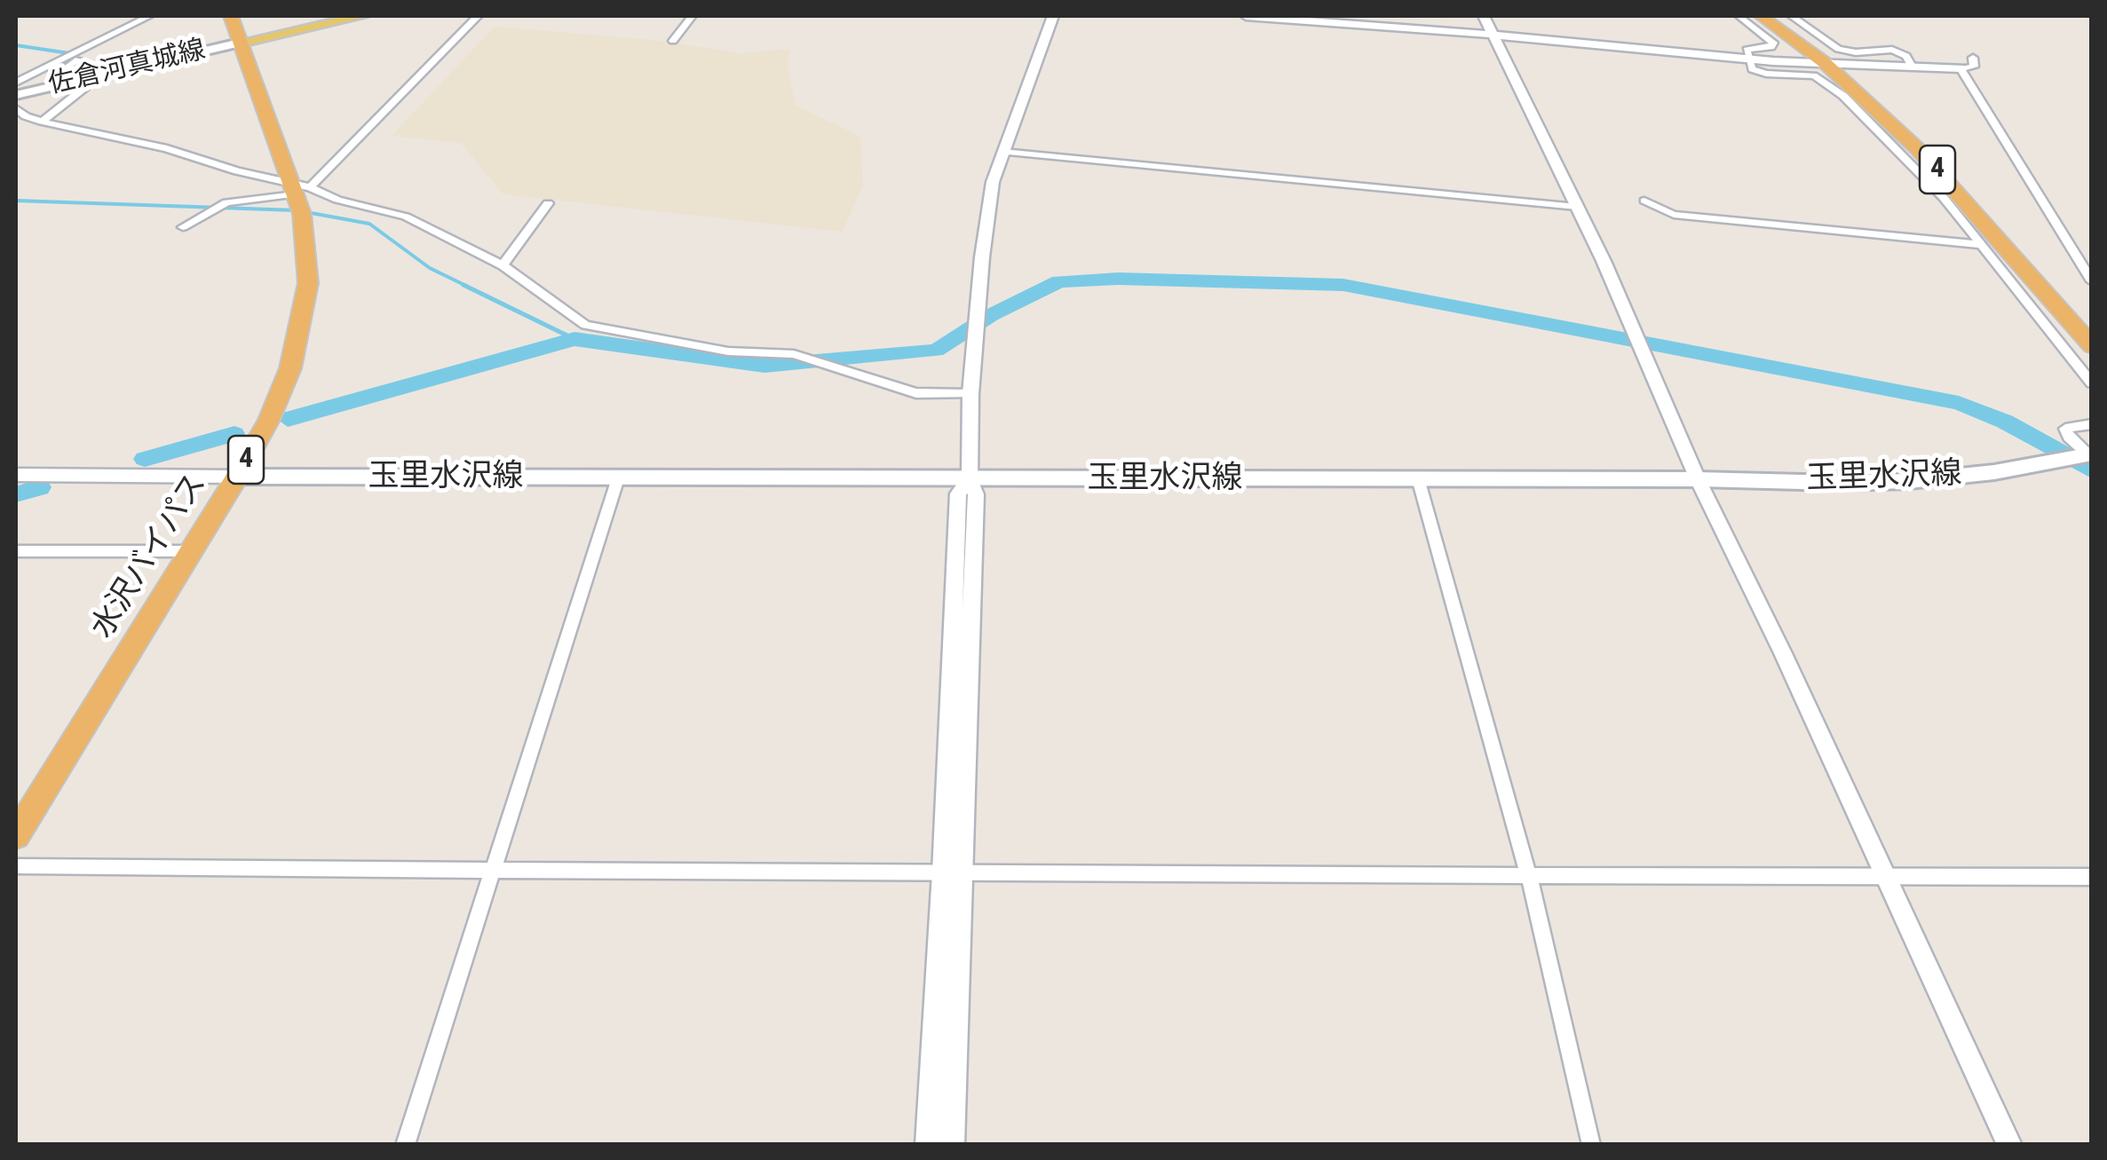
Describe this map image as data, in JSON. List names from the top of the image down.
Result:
{
  "streets": {
    "highway": ["4", "水沢バイパス"],
    "main road": ["佐倉河真城線", "玉里水沢線"]
  },
  "crossings": [
    ["佐倉河真城線", "4"],
    ["佐倉河真城線", "水沢バイパス"],
    ["4", "水沢バイパス"],
    ["玉里水沢線", "水沢バイパス"]
  ]
}
